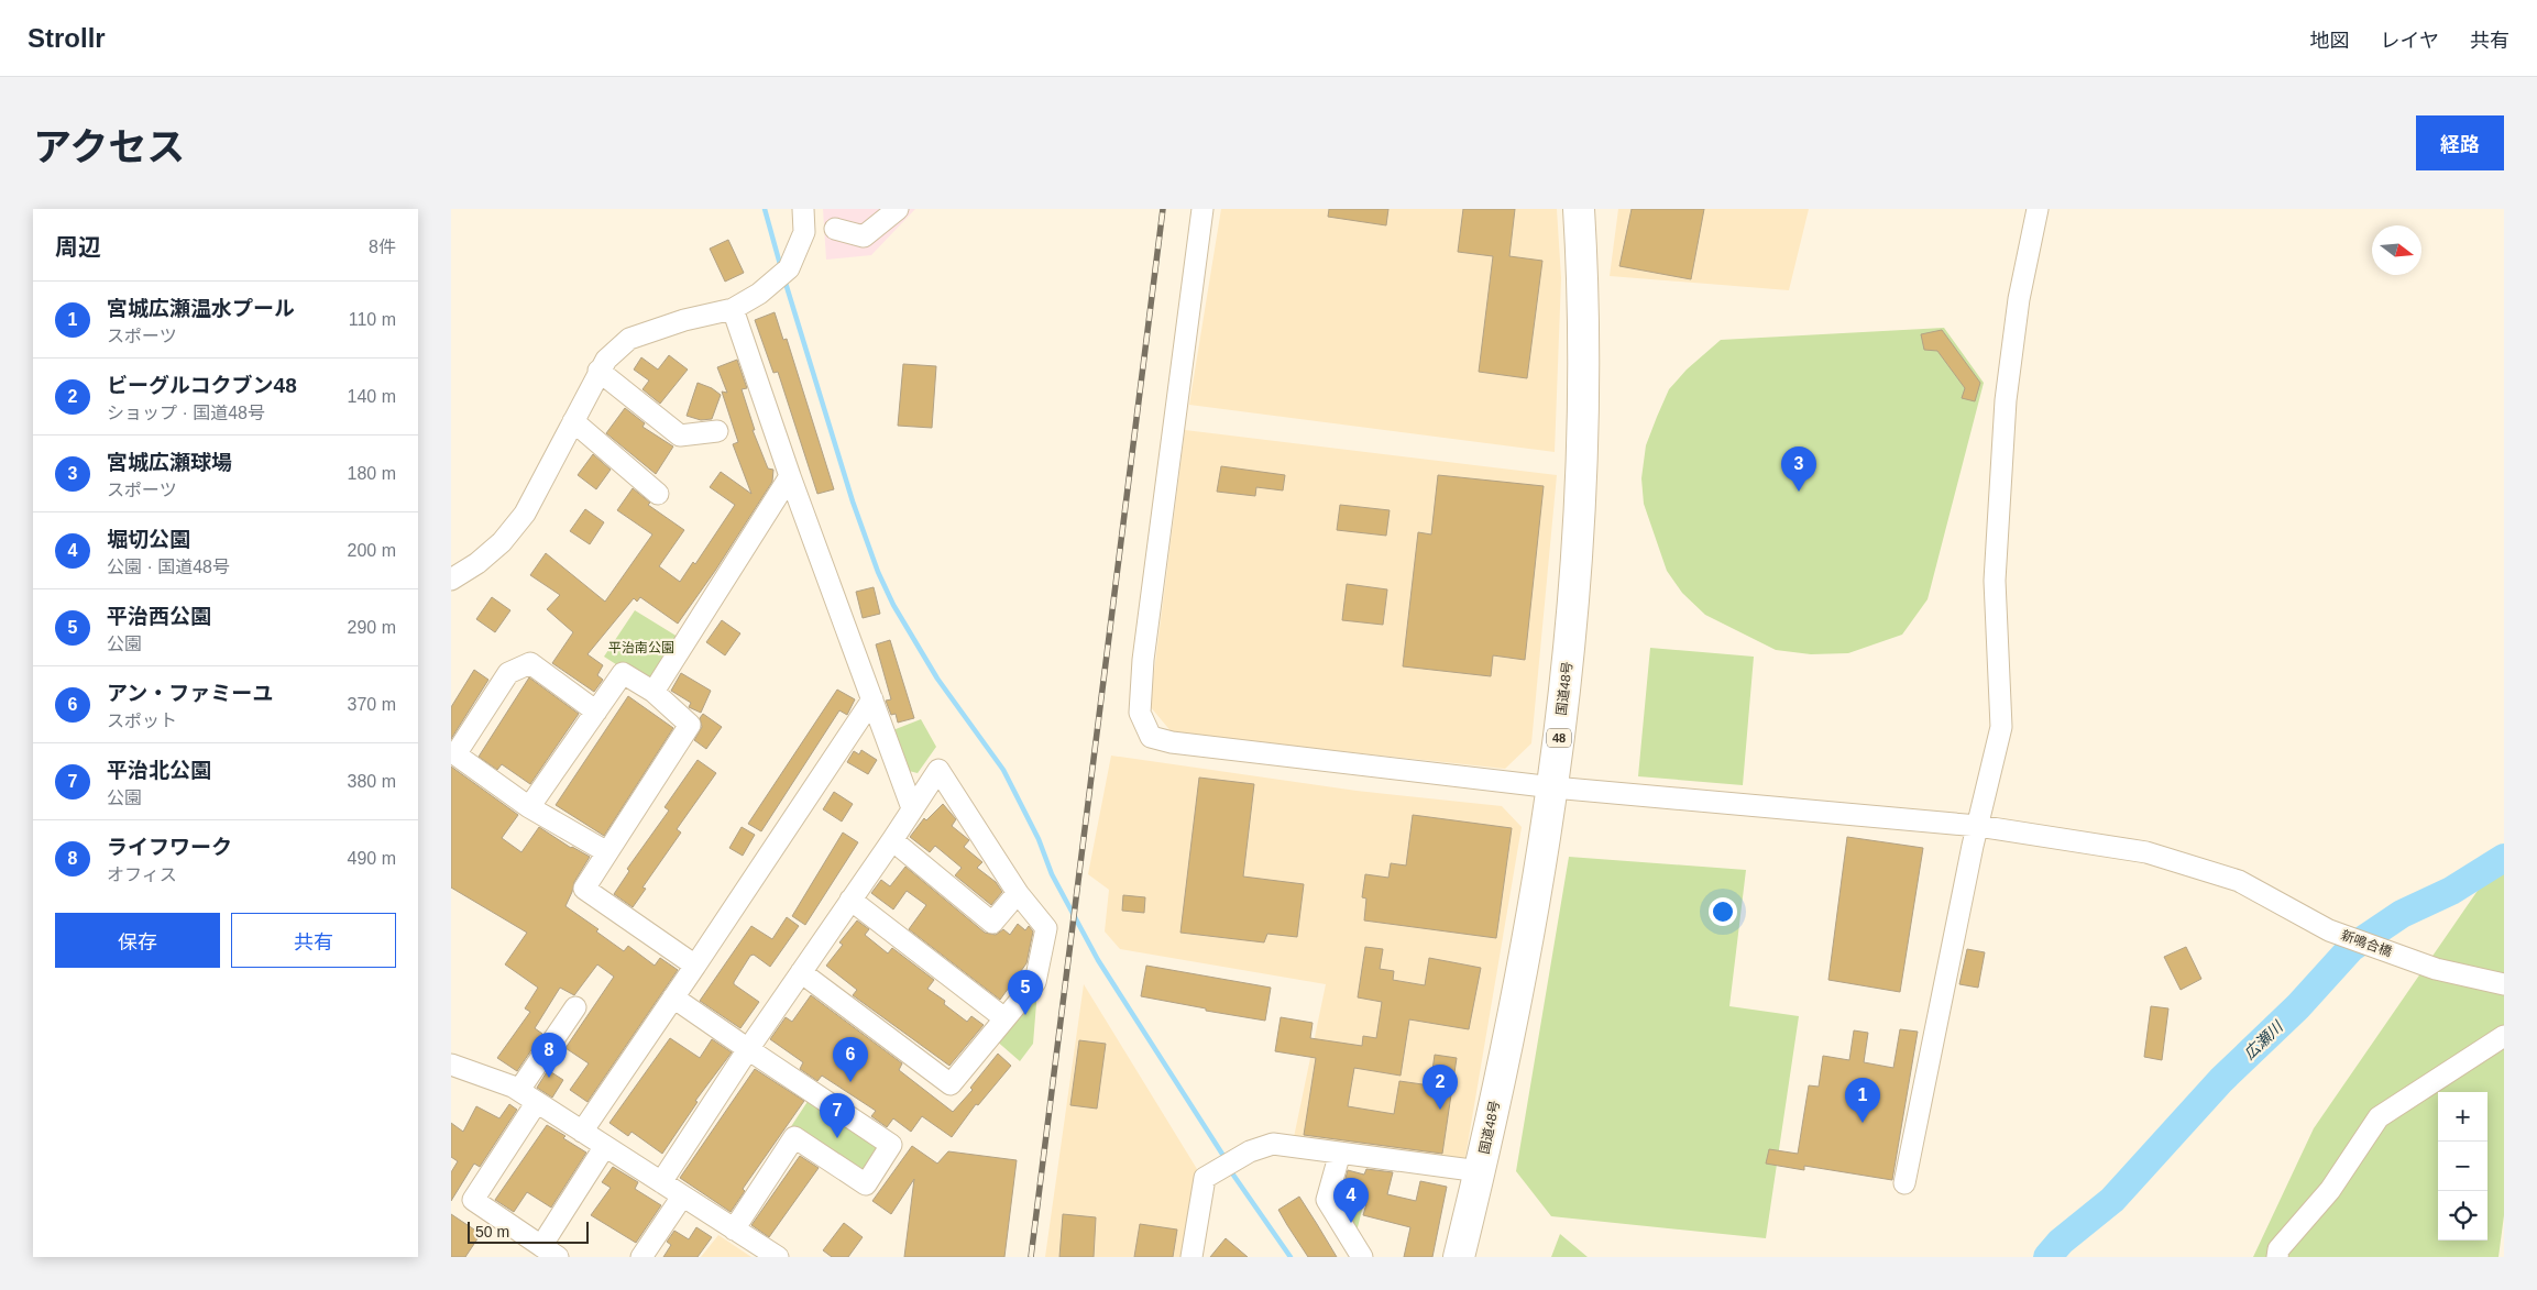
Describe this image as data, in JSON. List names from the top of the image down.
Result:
{
  "streets": {
    "highway": ["国道48号", "48"],
    "street": ["新鳴合橋"]
  },
  "crossings": [
    ["国道48号", "新鳴合橋"]
  ],
  "water": ["広瀬川"],
  "parks": ["平治南公園"],
  "scale_bar": "50 m",
  "north": "right",
  "page": {
    "header": "Strollr",
    "nav": ["地図", "レイヤ", "共有"],
    "title": "アクセス",
    "buttons": [
      "経路",
      ["保存", "共有"]
    ],
    "heading": ["周辺", "8件"],
    "list": [
      {
        "mark": "1",
        "name": "宮城広瀬温水プール",
        "note": "スポーツ",
        "value": "110 m"
      },
      {
        "mark": "2",
        "name": "ビーグルコクブン48",
        "note": "ショップ · 国道48号",
        "value": "140 m"
      },
      {
        "mark": "3",
        "name": "宮城広瀬球場",
        "note": "スポーツ",
        "value": "180 m"
      },
      {
        "mark": "4",
        "name": "堀切公園",
        "note": "公園 · 国道48号",
        "value": "200 m"
      },
      {
        "mark": "5",
        "name": "平治西公園",
        "note": "公園",
        "value": "290 m"
      },
      {
        "mark": "6",
        "name": "アン・ファミーユ",
        "note": "スポット",
        "value": "370 m"
      },
      {
        "mark": "7",
        "name": "平治北公園",
        "note": "公園",
        "value": "380 m"
      },
      {
        "mark": "8",
        "name": "ライフワーク",
        "note": "オフィス",
        "value": "490 m"
      }
    ],
    "pins": [
      "3",
      "5",
      "8",
      "6",
      "2",
      "1",
      "7",
      "4"
    ],
    "map_buttons": ["+", "−"],
    "scale": "50 m"
  }
}
